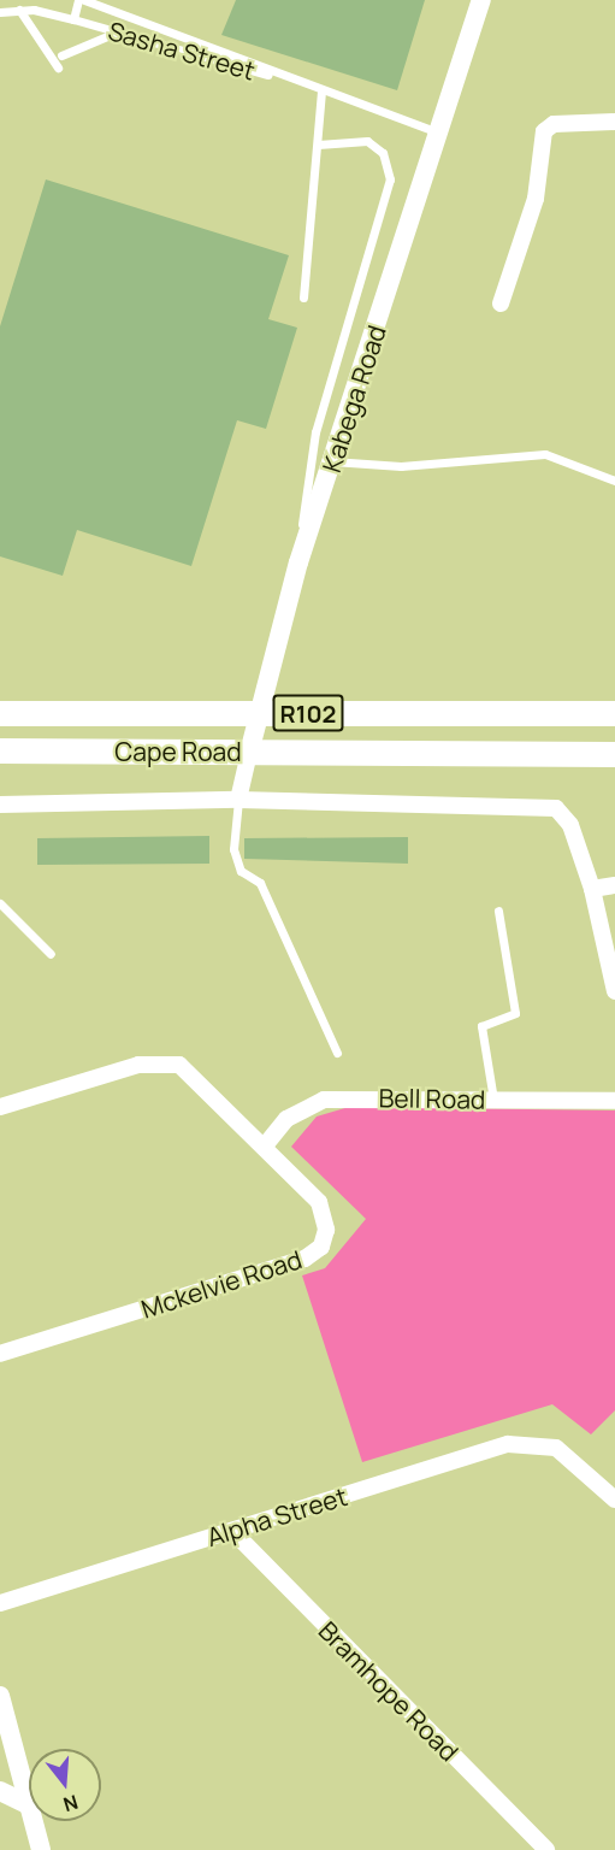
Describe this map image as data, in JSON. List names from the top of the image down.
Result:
{
  "streets": {
    "main road": ["R102", "Cape Road"],
    "street": [
      "Kabega Road",
      "Bell Road",
      "Mckelvie Road",
      "Alpha Street",
      "Bramhope Road"
    ],
    "lane": ["Sasha Street"]
  },
  "crossings": [
    ["Sasha Street", "Kabega Road"],
    ["Kabega Road", "Cape Road"],
    ["Bell Road", "Mckelvie Road"],
    ["Alpha Street", "Bramhope Road"]
  ],
  "north": "bottom"
}
